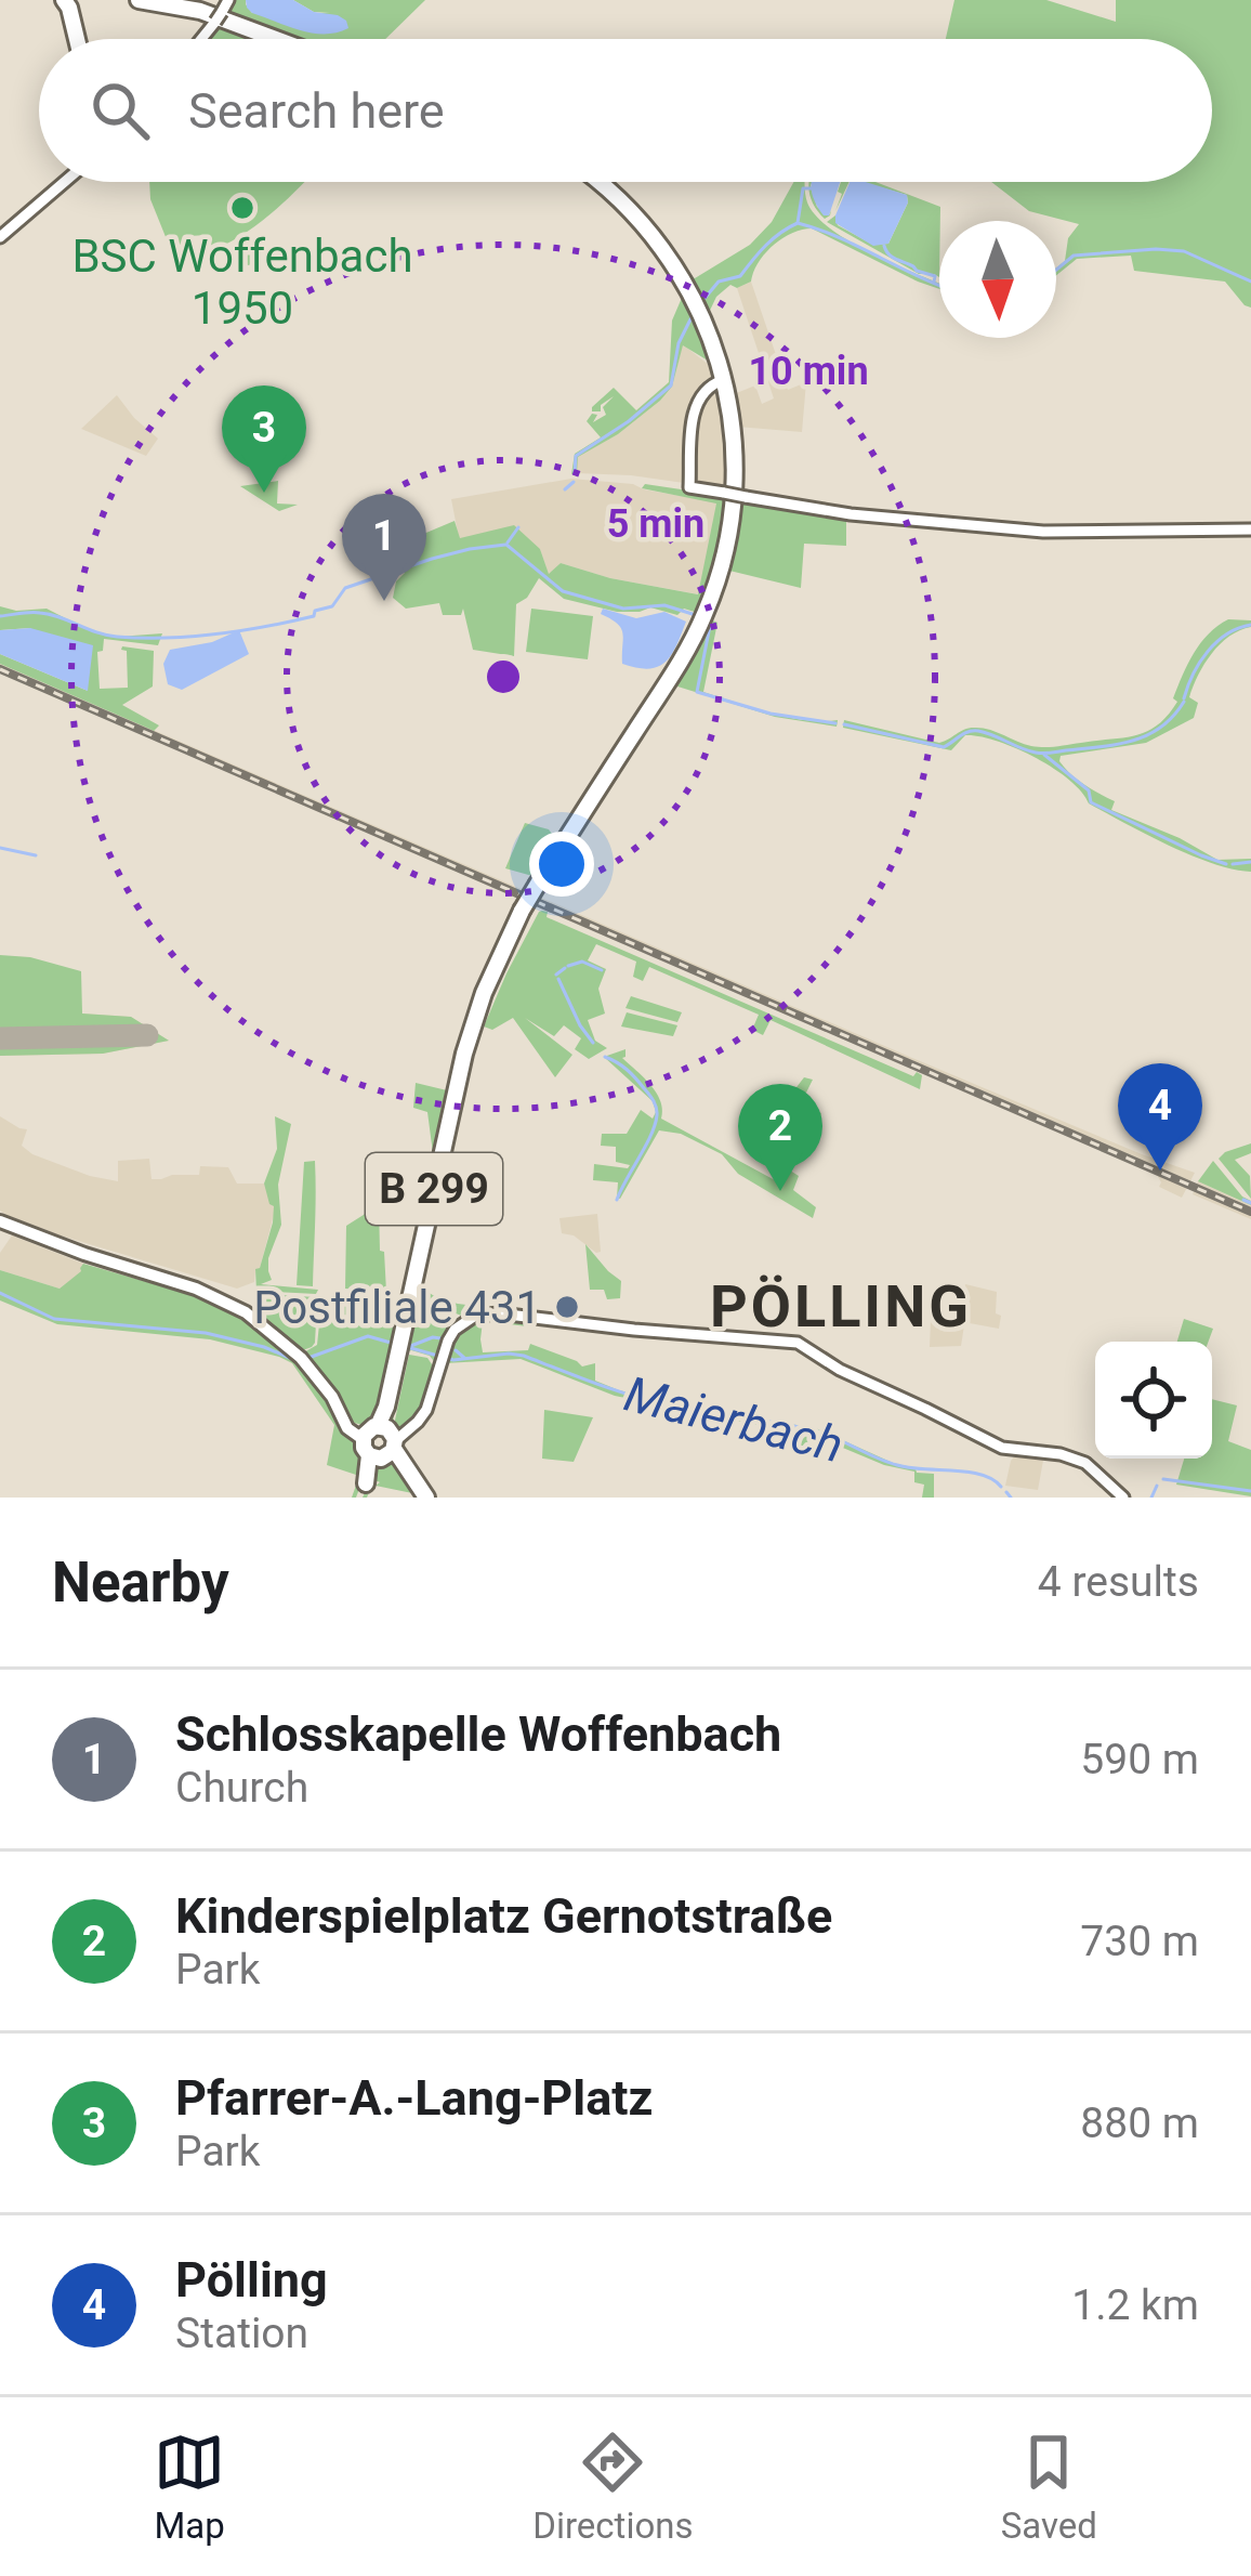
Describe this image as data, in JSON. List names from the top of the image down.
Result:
{
  "streets": {
    "main road": ["B 299"]
  },
  "districts": ["PÖLLING"],
  "water": ["Maierbach"],
  "places": ["BSC Woffenbach 1950", "Postfiliale 431"],
  "north": "bottom",
  "page": {
    "search": "Search here",
    "pins": [
      "3",
      "1",
      "4",
      "2"
    ],
    "heading": ["Nearby", "4 results"],
    "list": [
      {
        "mark": "1",
        "name": "Schlosskapelle Woffenbach",
        "note": "Church",
        "value": "590 m"
      },
      {
        "mark": "2",
        "name": "Kinderspielplatz Gernotstraße",
        "note": "Park",
        "value": "730 m"
      },
      {
        "mark": "3",
        "name": "Pfarrer-A.-Lang-Platz",
        "note": "Park",
        "value": "880 m"
      },
      {
        "mark": "4",
        "name": "Pölling",
        "note": "Station",
        "value": "1.2 km"
      }
    ],
    "nav": ["Map", "Directions", "Saved"]
  },
  "rings": ["10 min", "5 min"]
}
